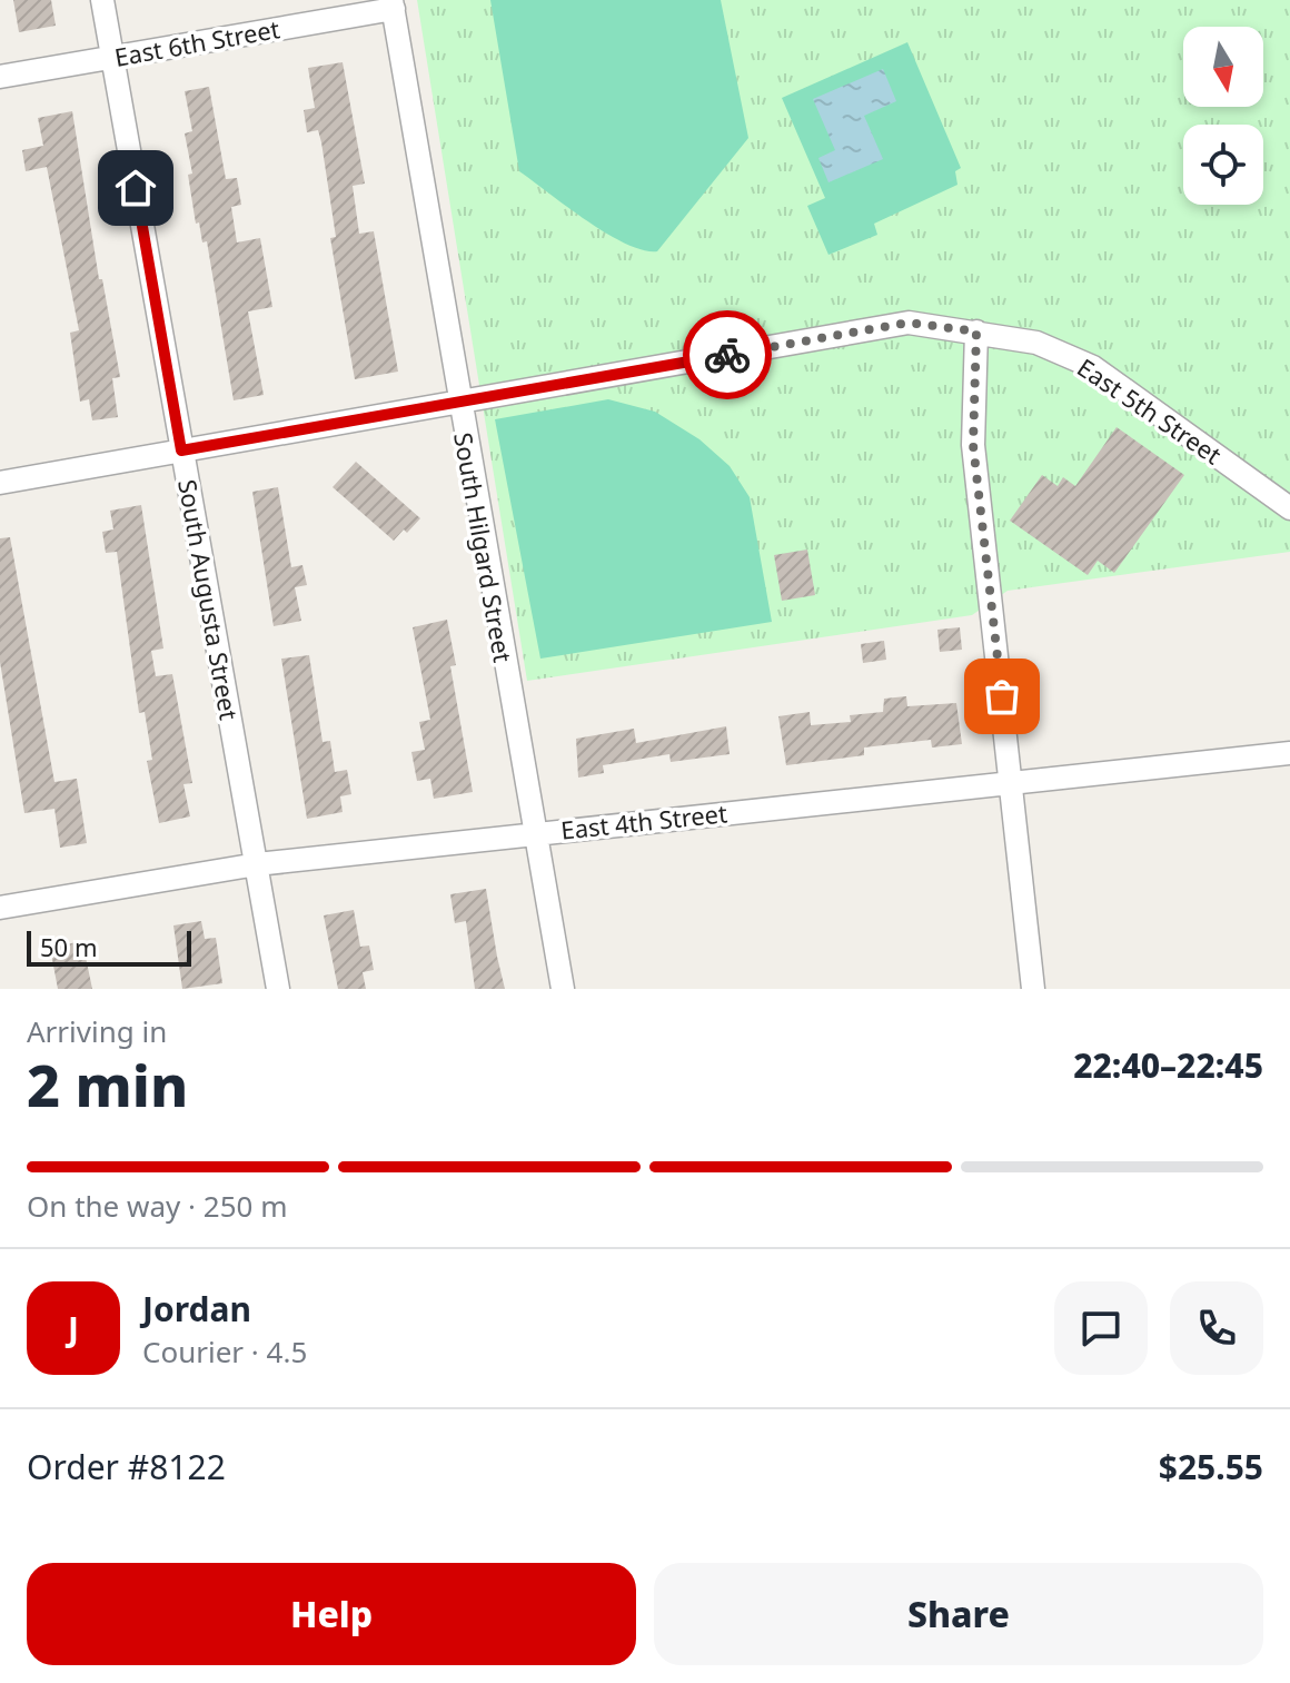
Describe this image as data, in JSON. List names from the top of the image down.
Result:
{
  "streets": {
    "street": [
      "East 6th Street",
      "East 5th Street",
      "South Hilgard Street",
      "South Augusta Street",
      "East 4th Street"
    ]
  },
  "crossings": [
    ["East 6th Street", "South Hilgard Street"],
    ["East 6th Street", "South Augusta Street"],
    ["East 5th Street", "South Hilgard Street"],
    ["East 5th Street", "South Augusta Street"],
    ["South Hilgard Street", "East 4th Street"],
    ["South Augusta Street", "East 4th Street"]
  ],
  "scale_bar": "50 m",
  "north": "bottom",
  "page": {
    "scale": "50 m",
    "heading": ["2 min", "Arriving in", "22:40–22:45"],
    "panel": [
      "Jordan",
      "Courier · 4.5",
      "Order #8122",
      "$25.55"
    ],
    "bar": "On the way · 250 m",
    "round": "J",
    "buttons": ["Help", "Share"]
  }
}
